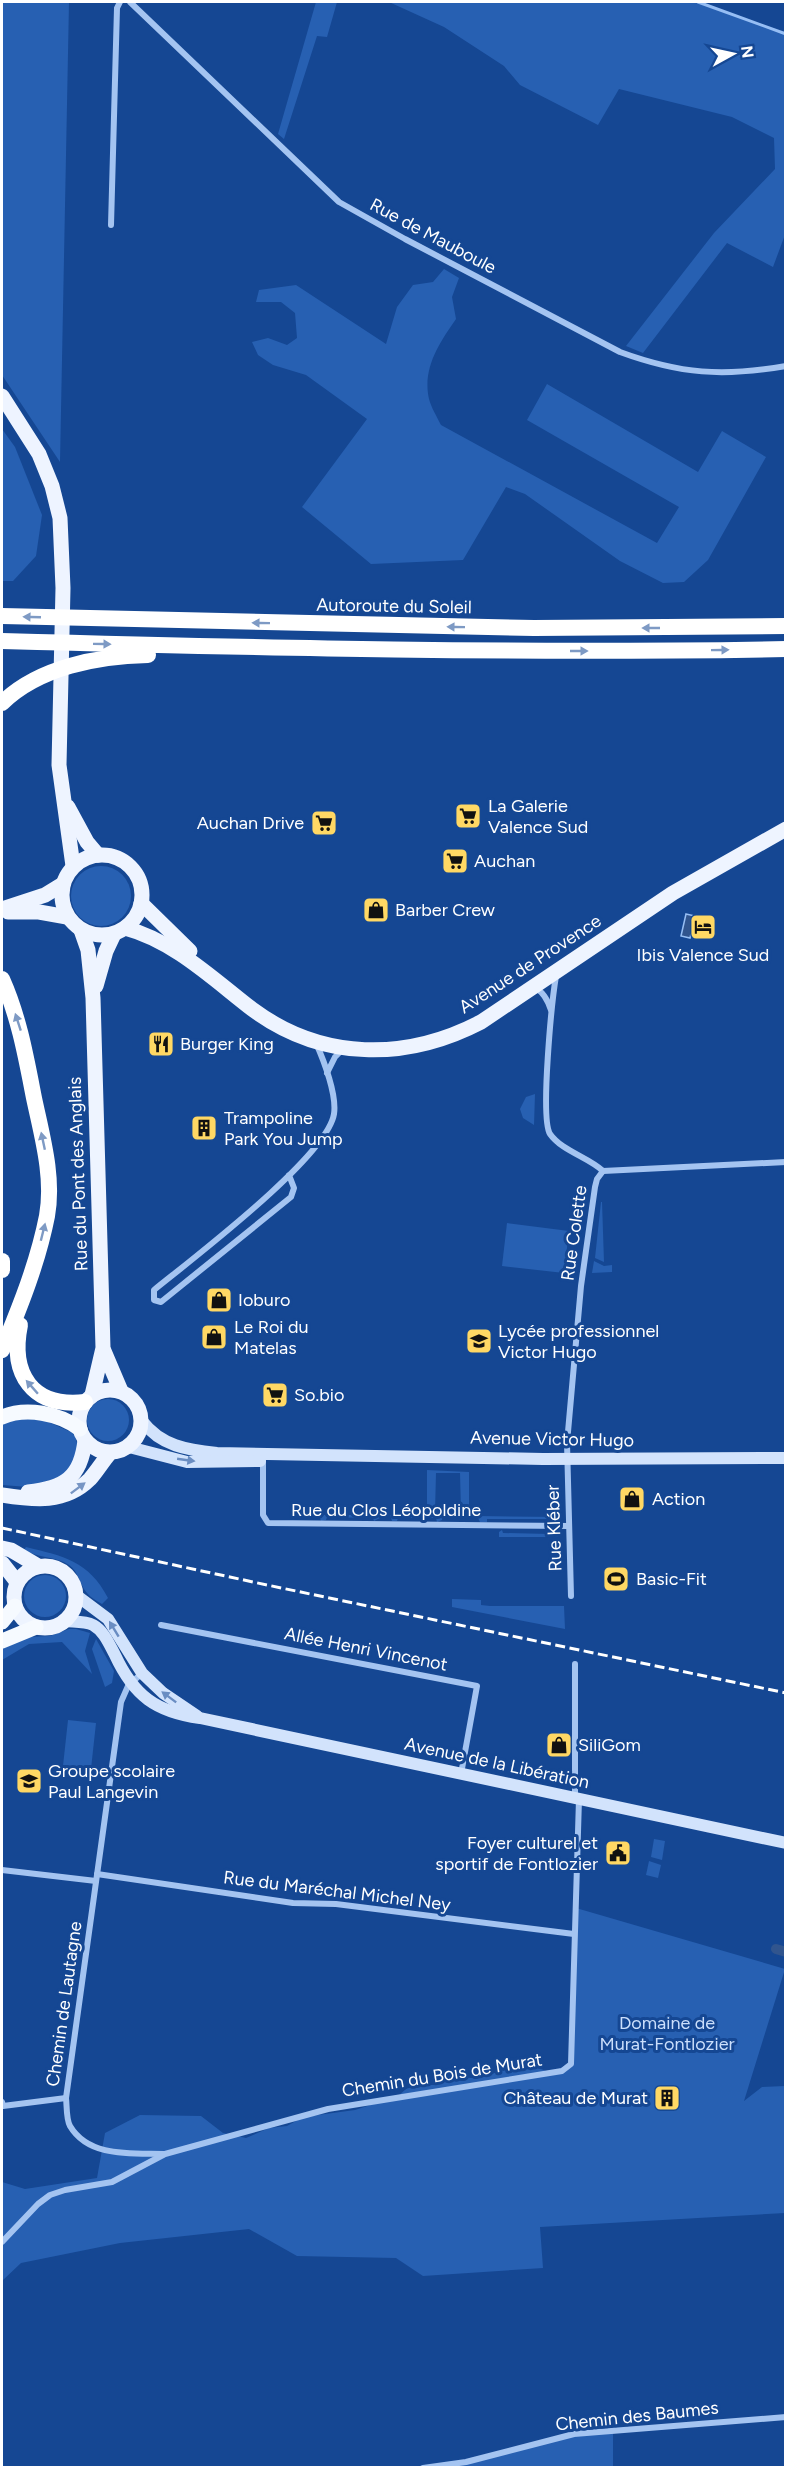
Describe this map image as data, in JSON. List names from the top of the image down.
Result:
{
  "streets": {
    "highway": ["Autoroute du Soleil"],
    "main road": [
      "Avenue de Provence",
      "Rue du Pont des Anglais",
      "Avenue Victor Hugo",
      "Avenue de la Libération"
    ],
    "street": [
      "Rue de Mauboule",
      "Rue Colette",
      "Rue du Clos Léopoldine",
      "Rue Kléber",
      "Allée Henri Vincenot",
      "Rue du Maréchal Michel Ney",
      "Chemin de Lautagne",
      "Chemin du Bois de Murat",
      "Chemin des Baumes"
    ]
  },
  "crossings": [
    ["Avenue de Provence", "Rue du Pont des Anglais"],
    ["Avenue de Provence", "Rue Colette"],
    ["Rue du Pont des Anglais", "Avenue Victor Hugo"],
    ["Rue Colette", "Avenue Victor Hugo"],
    ["Rue Colette", "Rue Kléber"],
    ["Avenue Victor Hugo", "Rue du Clos Léopoldine"],
    ["Avenue Victor Hugo", "Rue Kléber"],
    ["Rue du Clos Léopoldine", "Rue Kléber"],
    ["Allée Henri Vincenot", "Avenue de la Libération"],
    ["Avenue de la Libération", "Chemin de Lautagne"],
    ["Avenue de la Libération", "Chemin du Bois de Murat"],
    ["Rue du Maréchal Michel Ney", "Chemin de Lautagne"],
    ["Rue du Maréchal Michel Ney", "Chemin du Bois de Murat"],
    ["Chemin de Lautagne", "Chemin du Bois de Murat"]
  ],
  "parks": ["Domaine de Murat-Fontlozier"],
  "places": {
    "supermarket": [
      "La Galerie Valence Sud",
      "Auchan Drive",
      "Auchan",
      "So.bio"
    ],
    "shop": [
      "Barber Crew",
      "Ioburo",
      "Le Roi du Matelas",
      "Action",
      "SiliGom"
    ],
    "hotel": ["Ibis Valence Sud"],
    "restaurant": ["Burger King"],
    "building": ["Trampoline Park You Jump", "Château de Murat"],
    "school or university": ["Lycée professionnel Victor Hugo", "Groupe scolaire Paul Langevin"],
    "sports": ["Basic-Fit"],
    "public building": ["Foyer culturel et sportif de Fontlozier"]
  },
  "north": "right"
}
